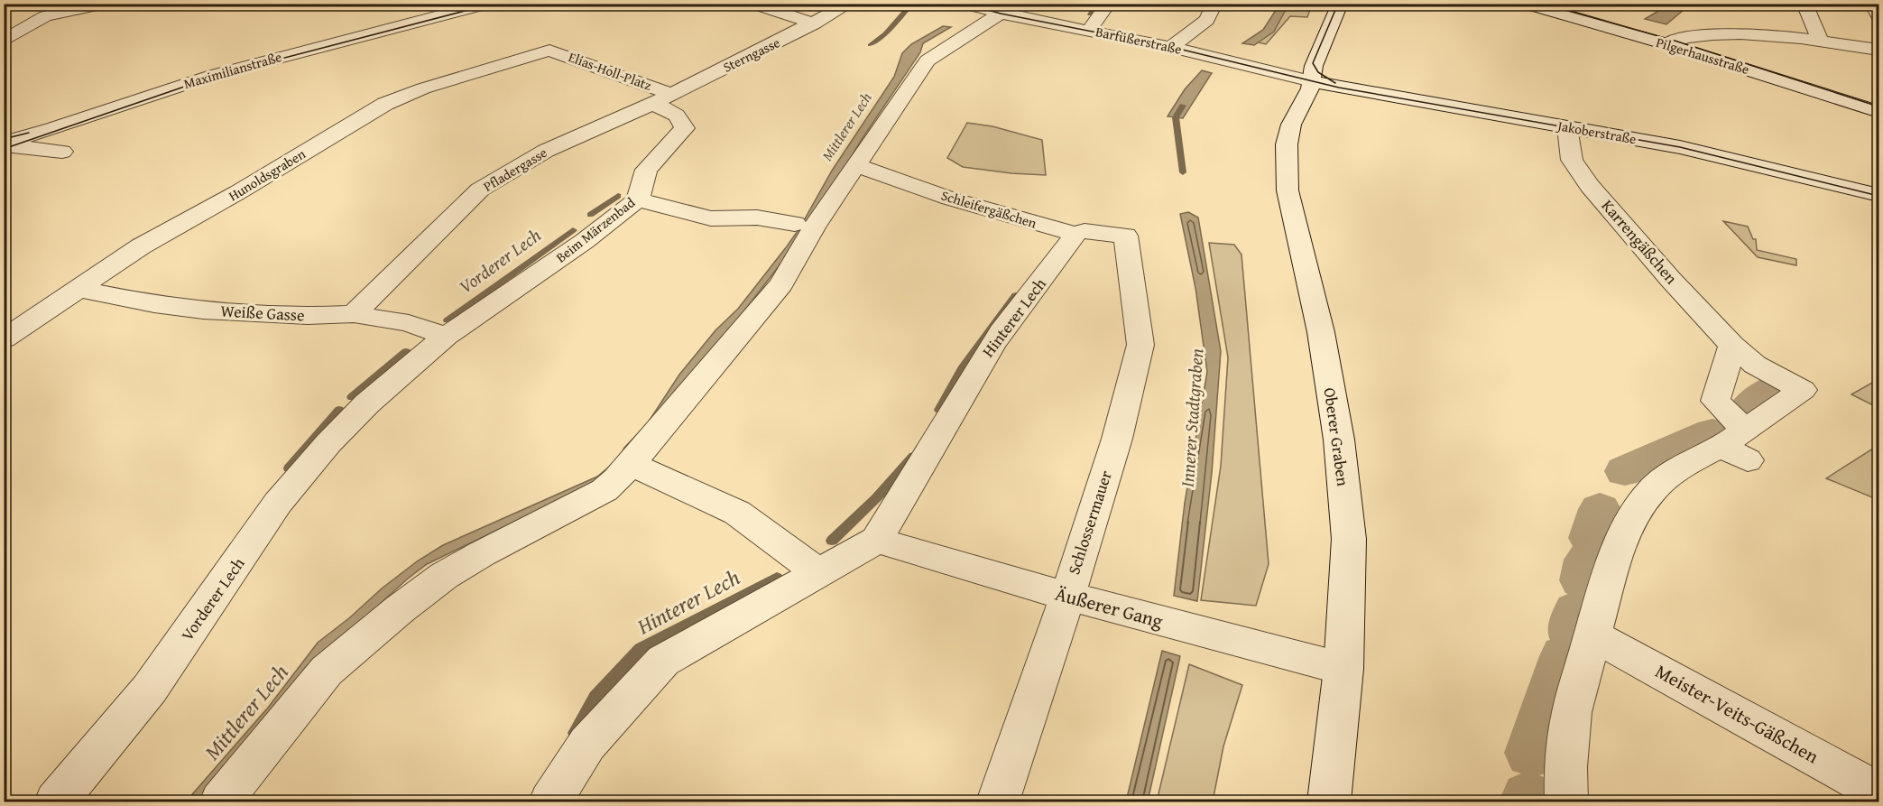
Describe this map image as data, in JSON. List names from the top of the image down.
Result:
{
  "streets": {
    "street": [
      "Barfüßerstraße",
      "Sterngasse",
      "Pilgerhausstraße",
      "Maximilianstraße",
      "Elias-Holl-Platz",
      "Jakoberstraße",
      "Pfladergasse",
      "Hunoldsgraben",
      "Schleifergäßchen",
      "Beim Märzenbad",
      "Karrengäßchen",
      "Weiße Gasse",
      "Hinterer Lech",
      "Oberer Graben",
      "Schlossermauer",
      "Vorderer Lech",
      "Äußerer Gang",
      "Meister-Veits-Gäßchen"
    ]
  },
  "crossings": [
    ["Barfüßerstraße", "Jakoberstraße"],
    ["Barfüßerstraße", "Oberer Graben"],
    ["Sterngasse", "Elias-Holl-Platz"],
    ["Sterngasse", "Pfladergasse"],
    ["Sterngasse", "Beim Märzenbad"],
    ["Elias-Holl-Platz", "Pfladergasse"],
    ["Elias-Holl-Platz", "Hunoldsgraben"],
    ["Elias-Holl-Platz", "Beim Märzenbad"],
    ["Jakoberstraße", "Karrengäßchen"],
    ["Jakoberstraße", "Oberer Graben"],
    ["Pfladergasse", "Beim Märzenbad"],
    ["Pfladergasse", "Weiße Gasse"],
    ["Hunoldsgraben", "Weiße Gasse"],
    ["Schleifergäßchen", "Hinterer Lech"],
    ["Schleifergäßchen", "Schlossermauer"],
    ["Beim Märzenbad", "Weiße Gasse"],
    ["Beim Märzenbad", "Vorderer Lech"],
    ["Weiße Gasse", "Vorderer Lech"],
    ["Hinterer Lech", "Äußerer Gang"],
    ["Oberer Graben", "Äußerer Gang"],
    ["Schlossermauer", "Äußerer Gang"]
  ],
  "water": [
    "Mittlerer Lech",
    "Vorderer Lech",
    "Innerer Stadtgraben",
    "Hinterer Lech"
  ]
}
